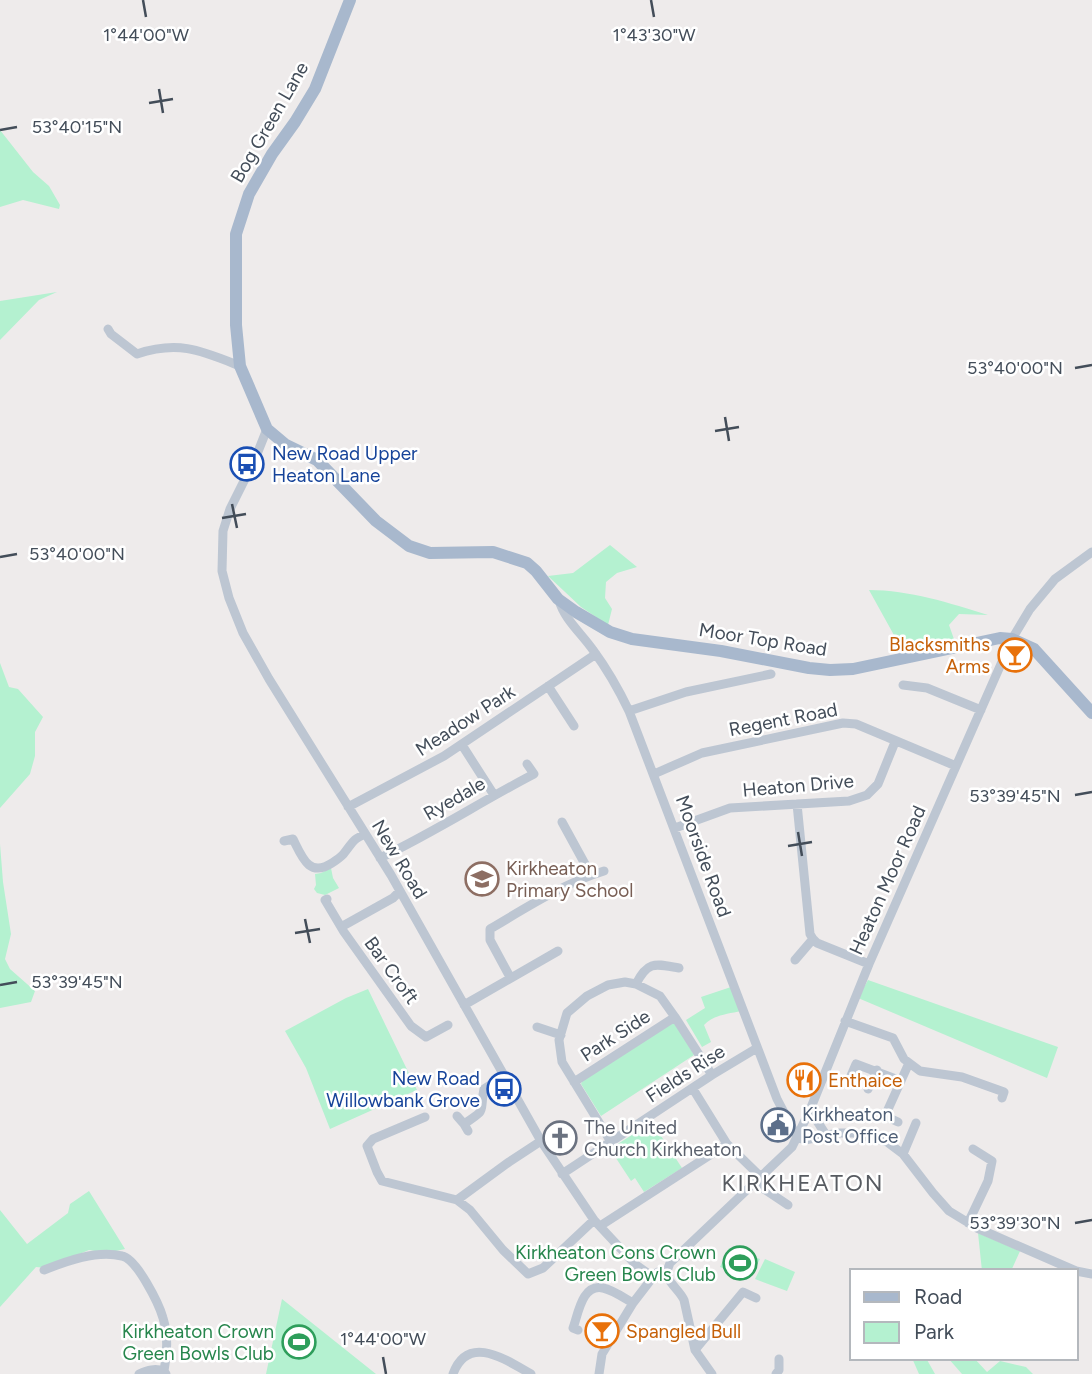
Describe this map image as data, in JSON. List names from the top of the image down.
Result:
{
  "streets": {
    "main road": ["Bog Green Lane", "Moor Top Road"],
    "street": [
      "Regent Road",
      "Meadow Park",
      "Heaton Drive",
      "Ryedale",
      "Moorside Road",
      "New Road",
      "Heaton Moor Road",
      "Bar Croft",
      "Park Side",
      "Fields Rise"
    ]
  },
  "crossings": [
    ["Bog Green Lane", "Moor Top Road"],
    ["Bog Green Lane", "New Road"],
    ["Moor Top Road", "Moorside Road"],
    ["Moor Top Road", "New Road"],
    ["Moor Top Road", "Heaton Moor Road"],
    ["Regent Road", "Heaton Drive"],
    ["Regent Road", "Moorside Road"],
    ["Regent Road", "Heaton Moor Road"],
    ["Meadow Park", "Moorside Road"],
    ["Meadow Park", "New Road"],
    ["Heaton Drive", "Moorside Road"],
    ["Ryedale", "New Road"],
    ["Moorside Road", "Heaton Moor Road"],
    ["Moorside Road", "Fields Rise"],
    ["New Road", "Fields Rise"]
  ],
  "districts": ["KIRKHEATON"],
  "places": {
    "bus stop": ["New Road Upper Heaton Lane", "New Road Willowbank Grove"],
    "bar": ["Blacksmiths Arms", "Spangled Bull"],
    "school or university": ["Kirkheaton Primary School"],
    "restaurant": ["Enthaice"],
    "public building": ["Kirkheaton Post Office"],
    "church": ["The United Church Kirkheaton"],
    "sports": ["Kirkheaton Cons Crown Green Bowls Club", "Kirkheaton Crown Green Bowls Club"]
  },
  "legend": ["Road", "Park"],
  "coordinates": [
    "1°44'00\"W",
    "1°43'30\"W",
    "53°40'15\"N",
    "53°40'00\"N",
    "53°39'45\"N",
    "53°39'30\"N"
  ]
}
